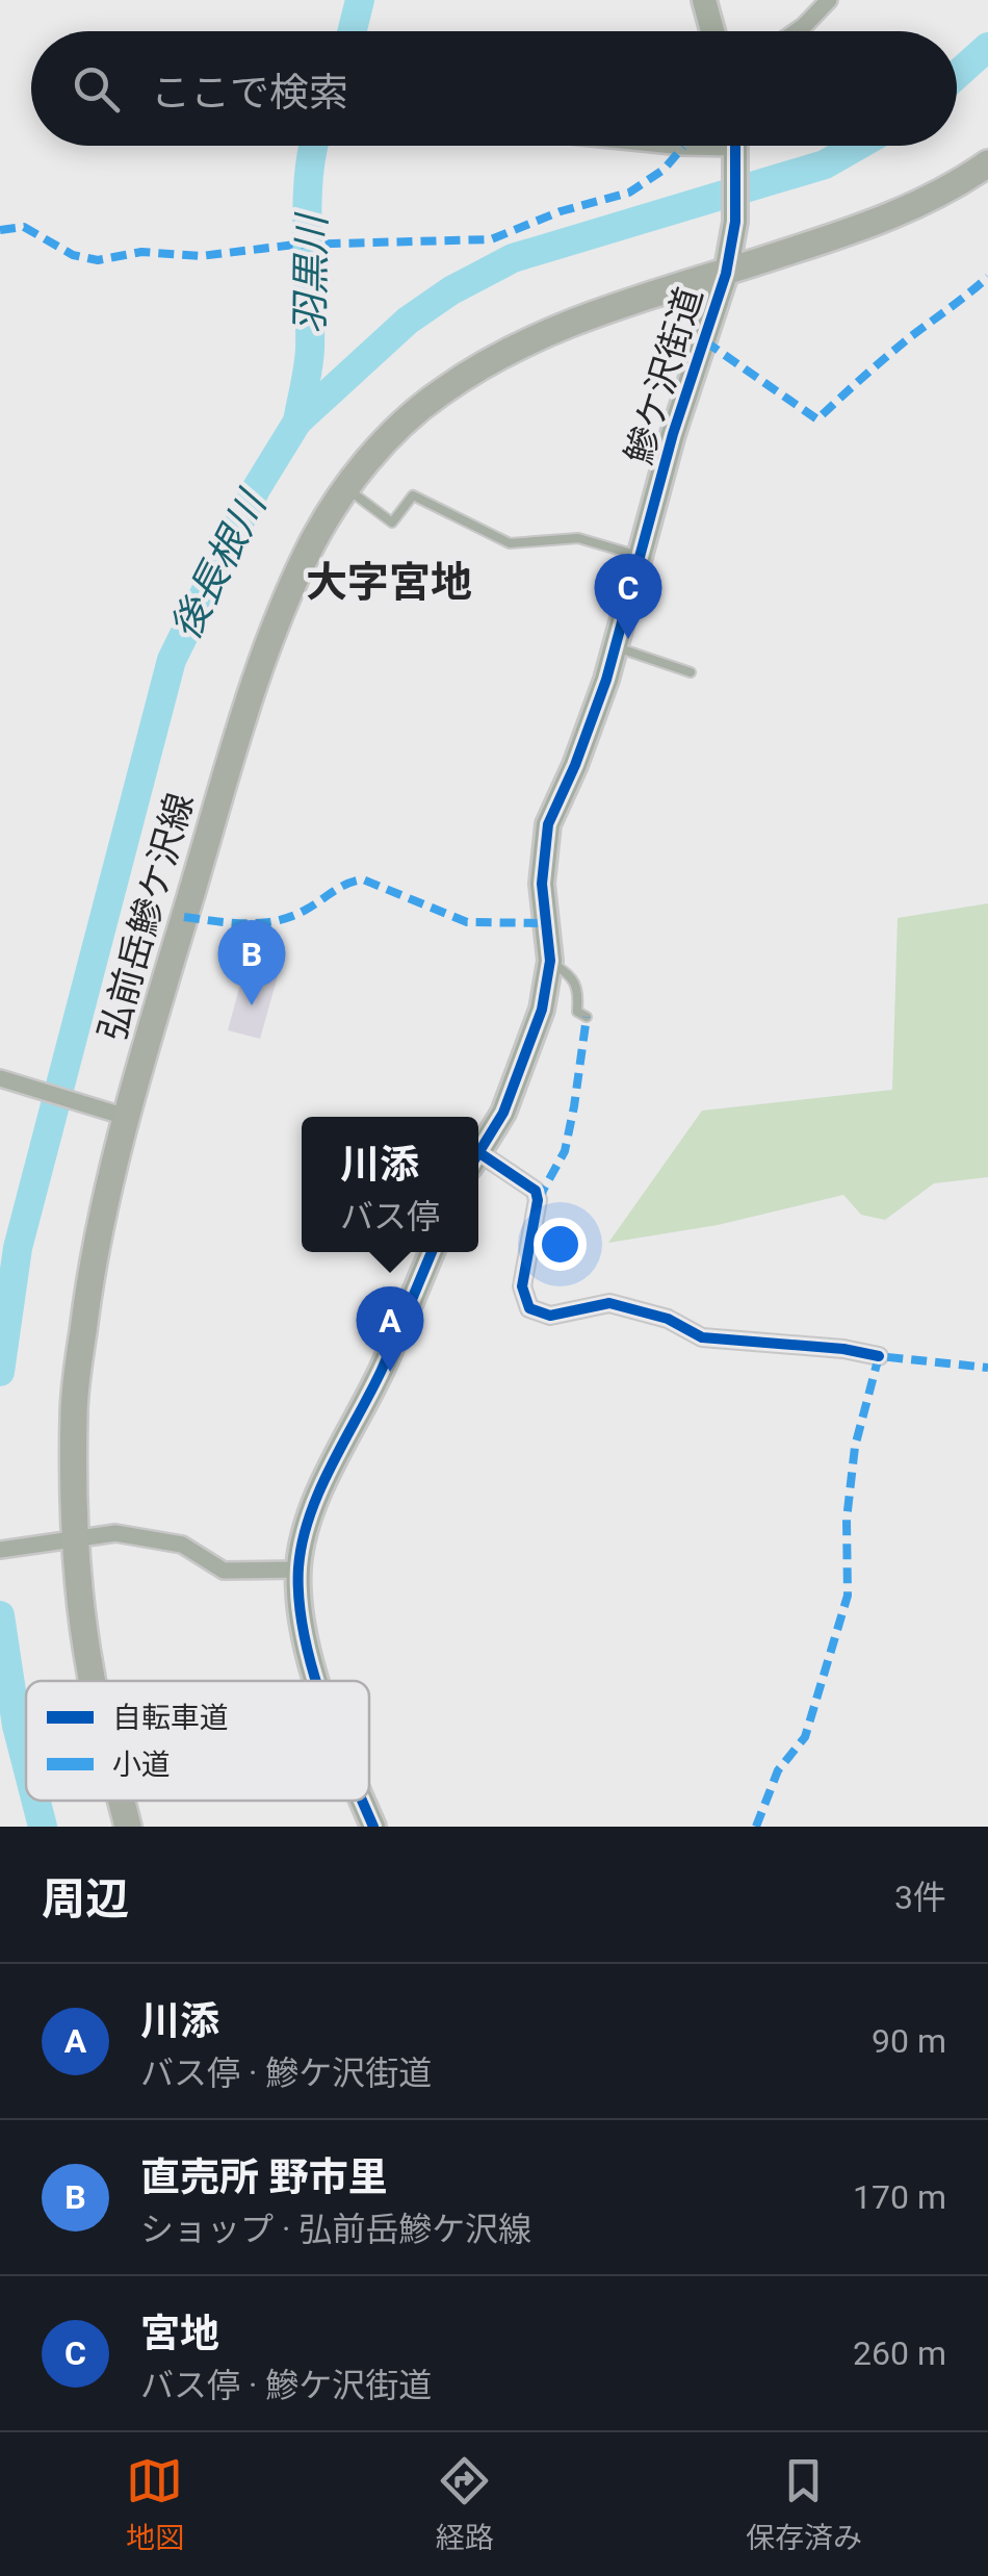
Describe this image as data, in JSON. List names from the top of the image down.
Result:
{
  "streets": {
    "main road": ["弘前岳鰺ケ沢線"],
    "street": ["鰺ケ沢街道"]
  },
  "crossings": [
    ["鰺ケ沢街道", "弘前岳鰺ケ沢線"]
  ],
  "districts": ["大字宮地"],
  "water": ["羽黒川", "後長根川"],
  "legend": ["自転車道", "小道"],
  "page": {
    "search": "ここで検索",
    "pins": ["C", "B", "A"],
    "popup": ["川添", "バス停"],
    "heading": ["周辺", "3件"],
    "list": [
      {
        "mark": "A",
        "name": "川添",
        "note": "バス停 · 鰺ケ沢街道",
        "value": "90 m"
      },
      {
        "mark": "B",
        "name": "直売所 野市里",
        "note": "ショップ · 弘前岳鰺ケ沢線",
        "value": "170 m"
      },
      {
        "mark": "C",
        "name": "宮地",
        "note": "バス停 · 鰺ケ沢街道",
        "value": "260 m"
      }
    ],
    "nav": ["地図", "経路", "保存済み"]
  }
}
